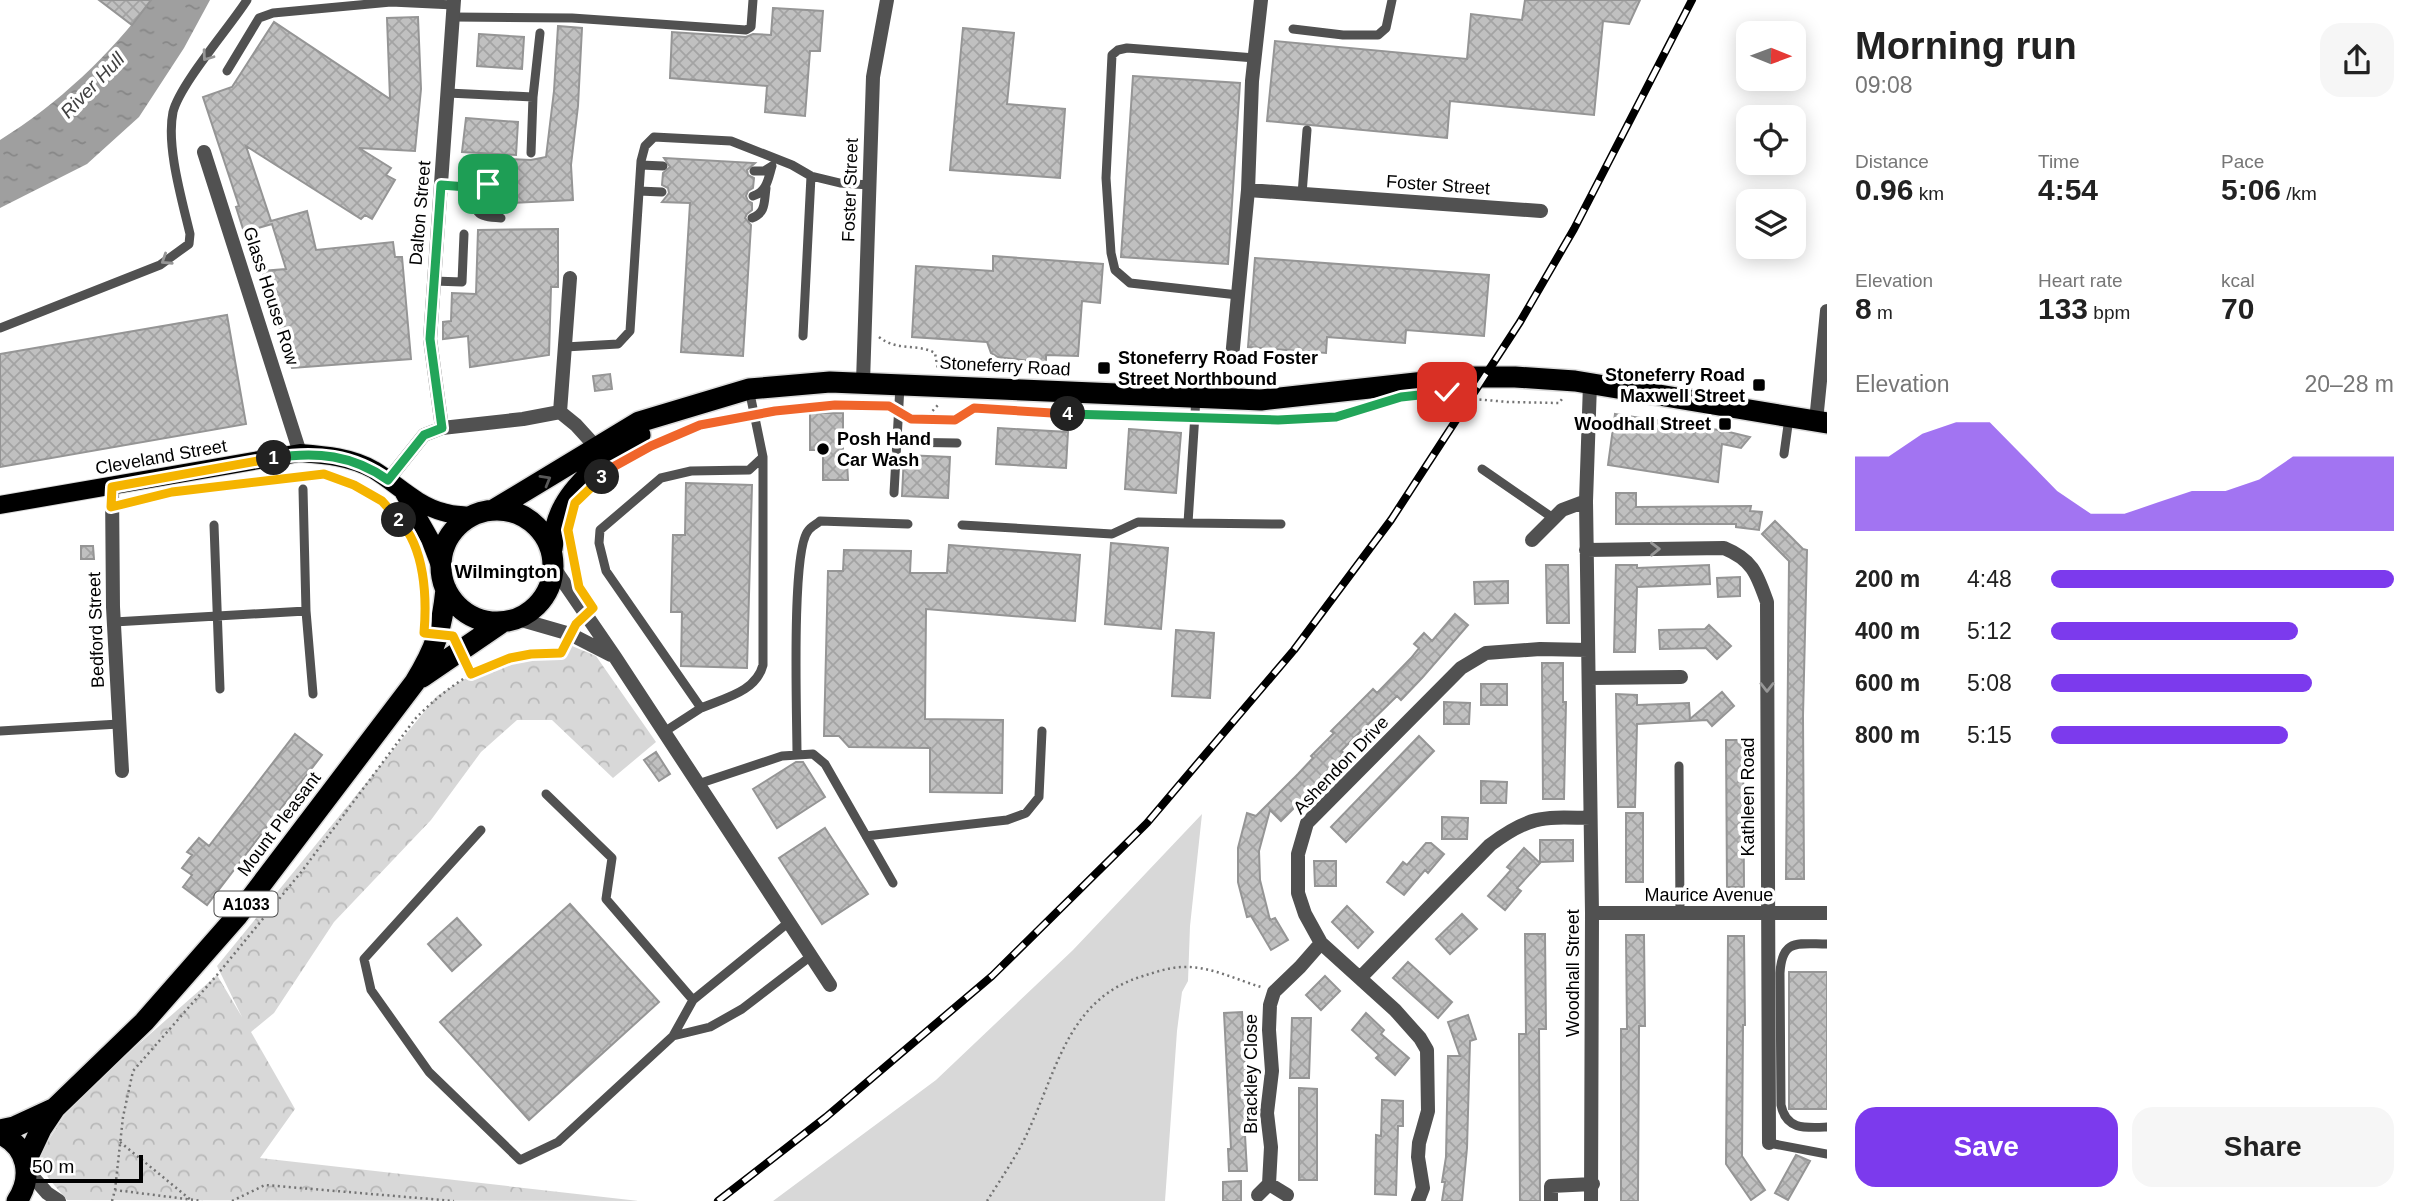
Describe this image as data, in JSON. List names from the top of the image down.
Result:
{
  "streets": {
    "highway": ["Stoneferry Road", "Mount Pleasant", "A1033"],
    "main road": ["Cleveland Street"],
    "street": [
      "Foster Street",
      "Dalton Street",
      "Glass House Row",
      "Bedford Street",
      "Ashendon Drive",
      "Kathleen Road",
      "Maurice Avenue",
      "Woodhall Street",
      "Brackley Close"
    ]
  },
  "crossings": [
    ["Foster Street", "Stoneferry Road"],
    ["Glass House Row", "Cleveland Street"],
    ["Stoneferry Road", "Cleveland Street"],
    ["Stoneferry Road", "A1033"],
    ["Stoneferry Road", "Woodhall Street"],
    ["Cleveland Street", "Bedford Street"],
    ["Cleveland Street", "A1033"],
    ["Ashendon Drive", "Woodhall Street"],
    ["Ashendon Drive", "Brackley Close"],
    ["Kathleen Road", "Maurice Avenue"],
    ["Kathleen Road", "Woodhall Street"],
    ["Mount Pleasant", "A1033"],
    ["Maurice Avenue", "Woodhall Street"]
  ],
  "districts": ["Wilmington"],
  "water": ["River Hull"],
  "places": {
    "transit": ["Stoneferry Road Foster Street Northbound", "Stoneferry Road Maxwell Street", "Woodhall Street"],
    "other": ["Posh Hand Car Wash"]
  },
  "scale_bar": "50 m",
  "north": "right",
  "page": {
    "heading": ["Morning run", "09:08"],
    "stats": [
      ["Distance", "0.96 km"],
      ["Time", "4:54"],
      ["Pace", "5:06 /km"],
      ["Elevation", "8 m"],
      ["Heart rate", "133 bpm"],
      ["kcal", "70"]
    ],
    "chart": ["Elevation", "20–28 m"],
    "pins": [
      "4",
      "1",
      "3",
      "2"
    ],
    "list": [
      {
        "name": "200 m",
        "note": "4:48"
      },
      {
        "name": "400 m",
        "note": "5:12"
      },
      {
        "name": "600 m",
        "note": "5:08"
      },
      {
        "name": "800 m",
        "note": "5:15"
      }
    ],
    "buttons": ["Save", "Share"],
    "scale": "50 m"
  }
}
